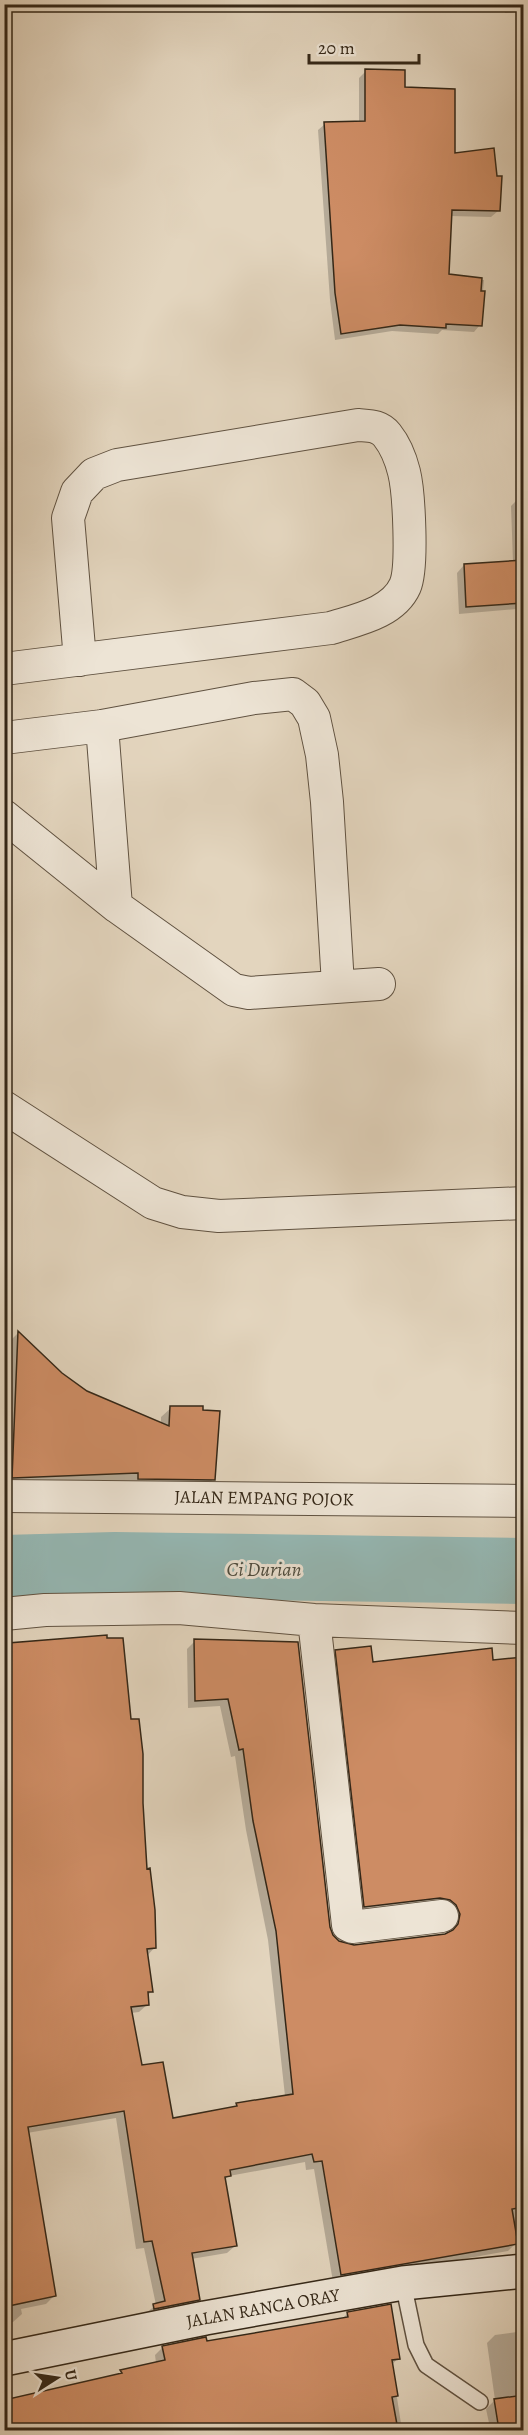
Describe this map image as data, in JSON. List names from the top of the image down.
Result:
{
  "streets": {
    "street": ["JALAN EMPANG POJOK", "JALAN RANCA ORAY"]
  },
  "water": ["Ci Durian"],
  "scale_bar": "20 m",
  "north": "right"
}
